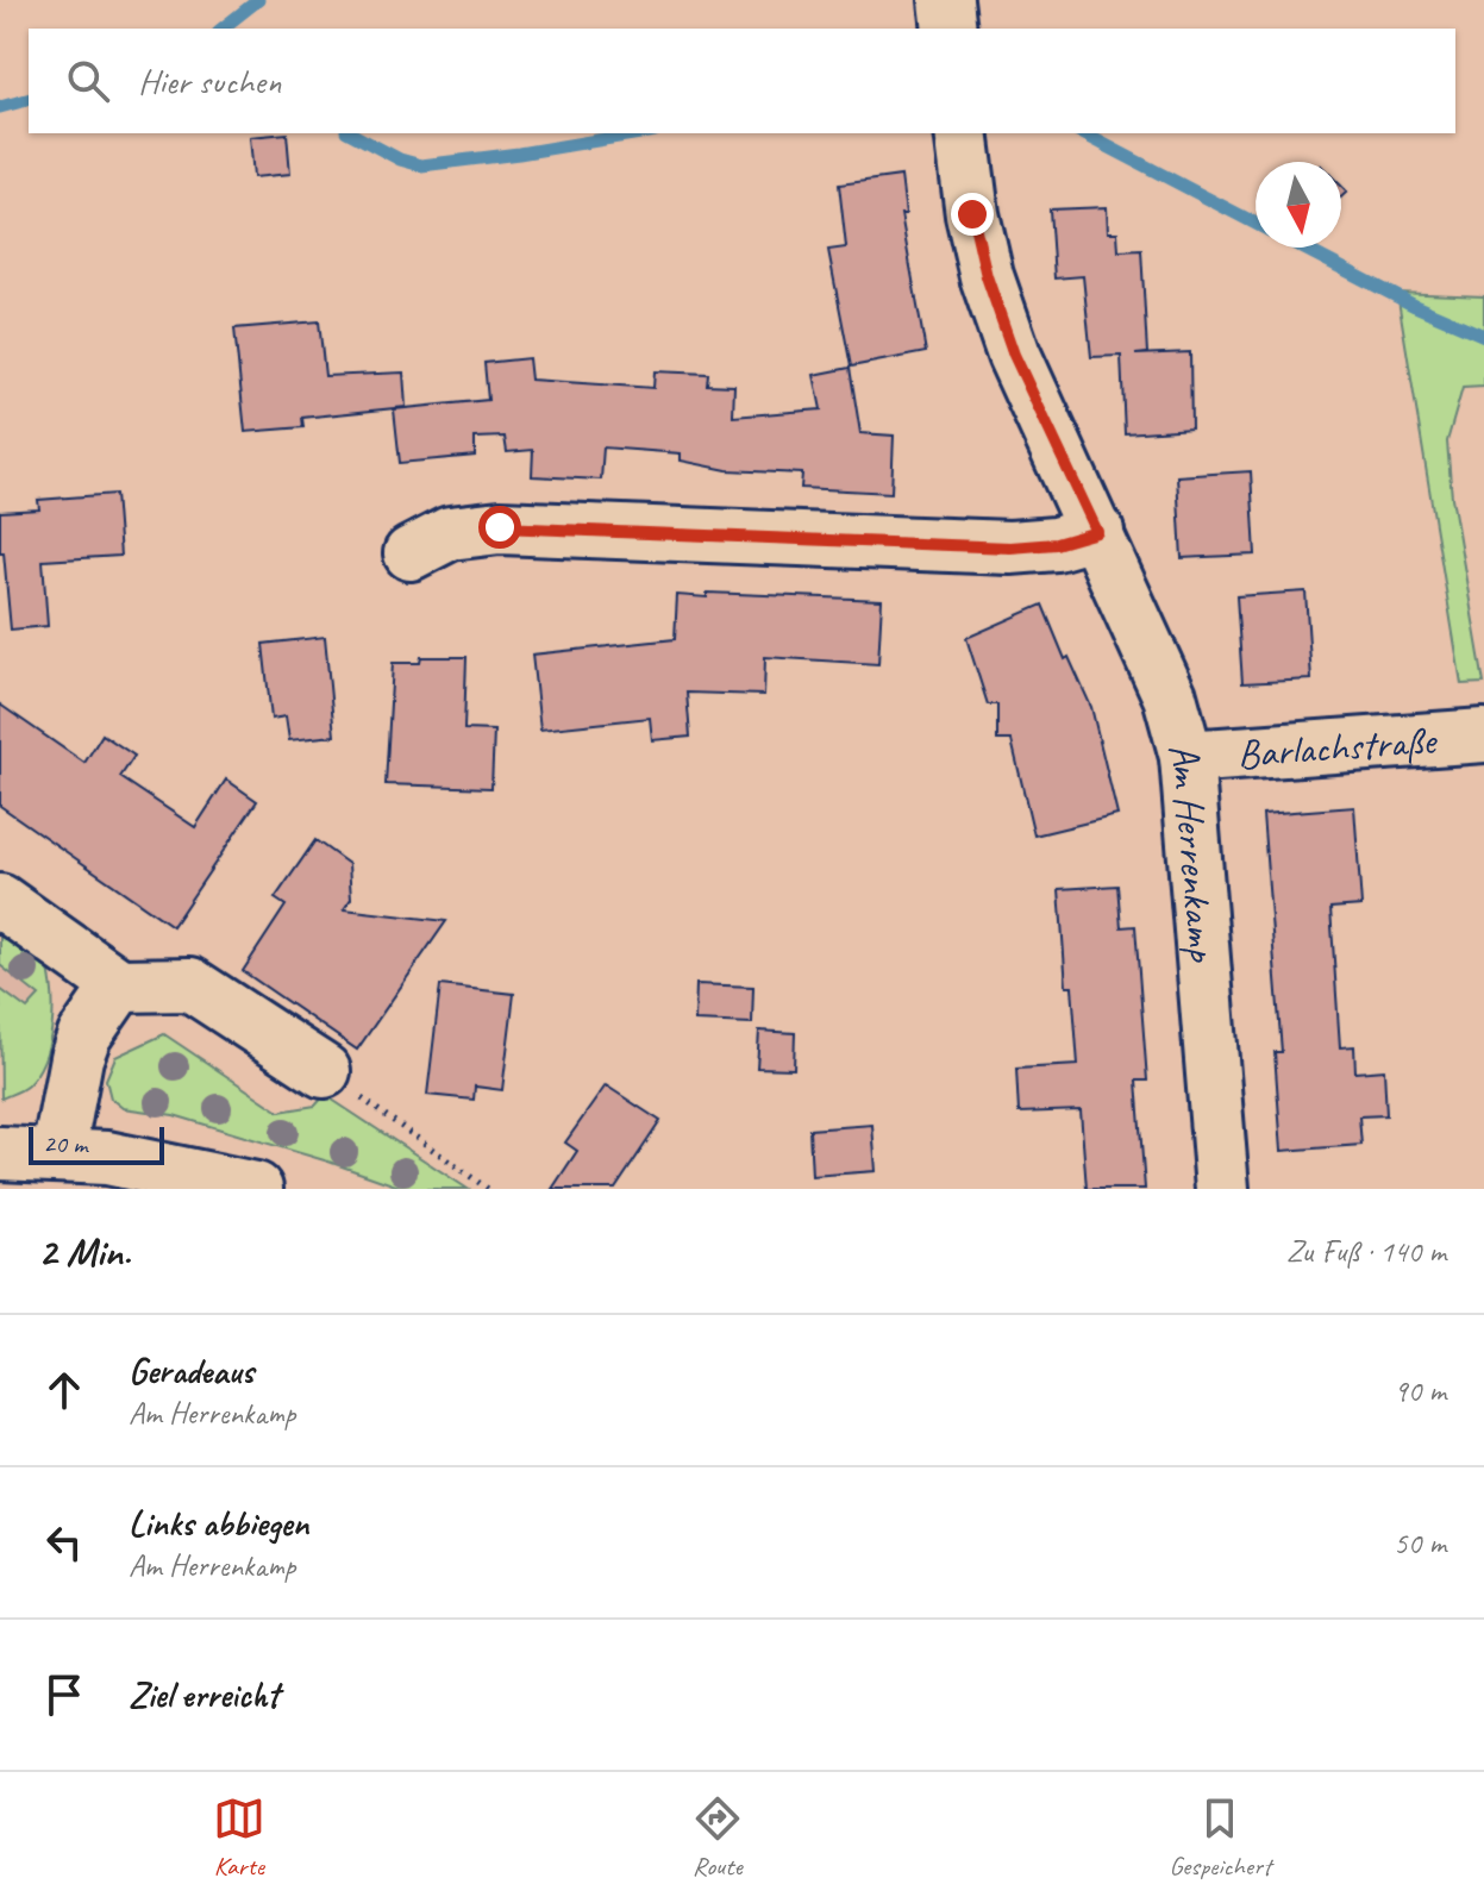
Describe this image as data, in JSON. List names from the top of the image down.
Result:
{
  "streets": {
    "street": ["Barlachstraße", "Am Herrenkamp"]
  },
  "crossings": [
    ["Barlachstraße", "Am Herrenkamp"]
  ],
  "scale_bar": "20 m",
  "north": "bottom",
  "page": {
    "search": "Hier suchen",
    "scale": "20 m",
    "heading": ["2 Min.", "Zu Fuß · 140 m"],
    "list": [
      ["Geradeaus", "Am Herrenkamp", "90 m"],
      ["Links abbiegen", "Am Herrenkamp", "50 m"],
      "Ziel erreicht"
    ],
    "nav": ["Karte", "Route", "Gespeichert"]
  }
}
